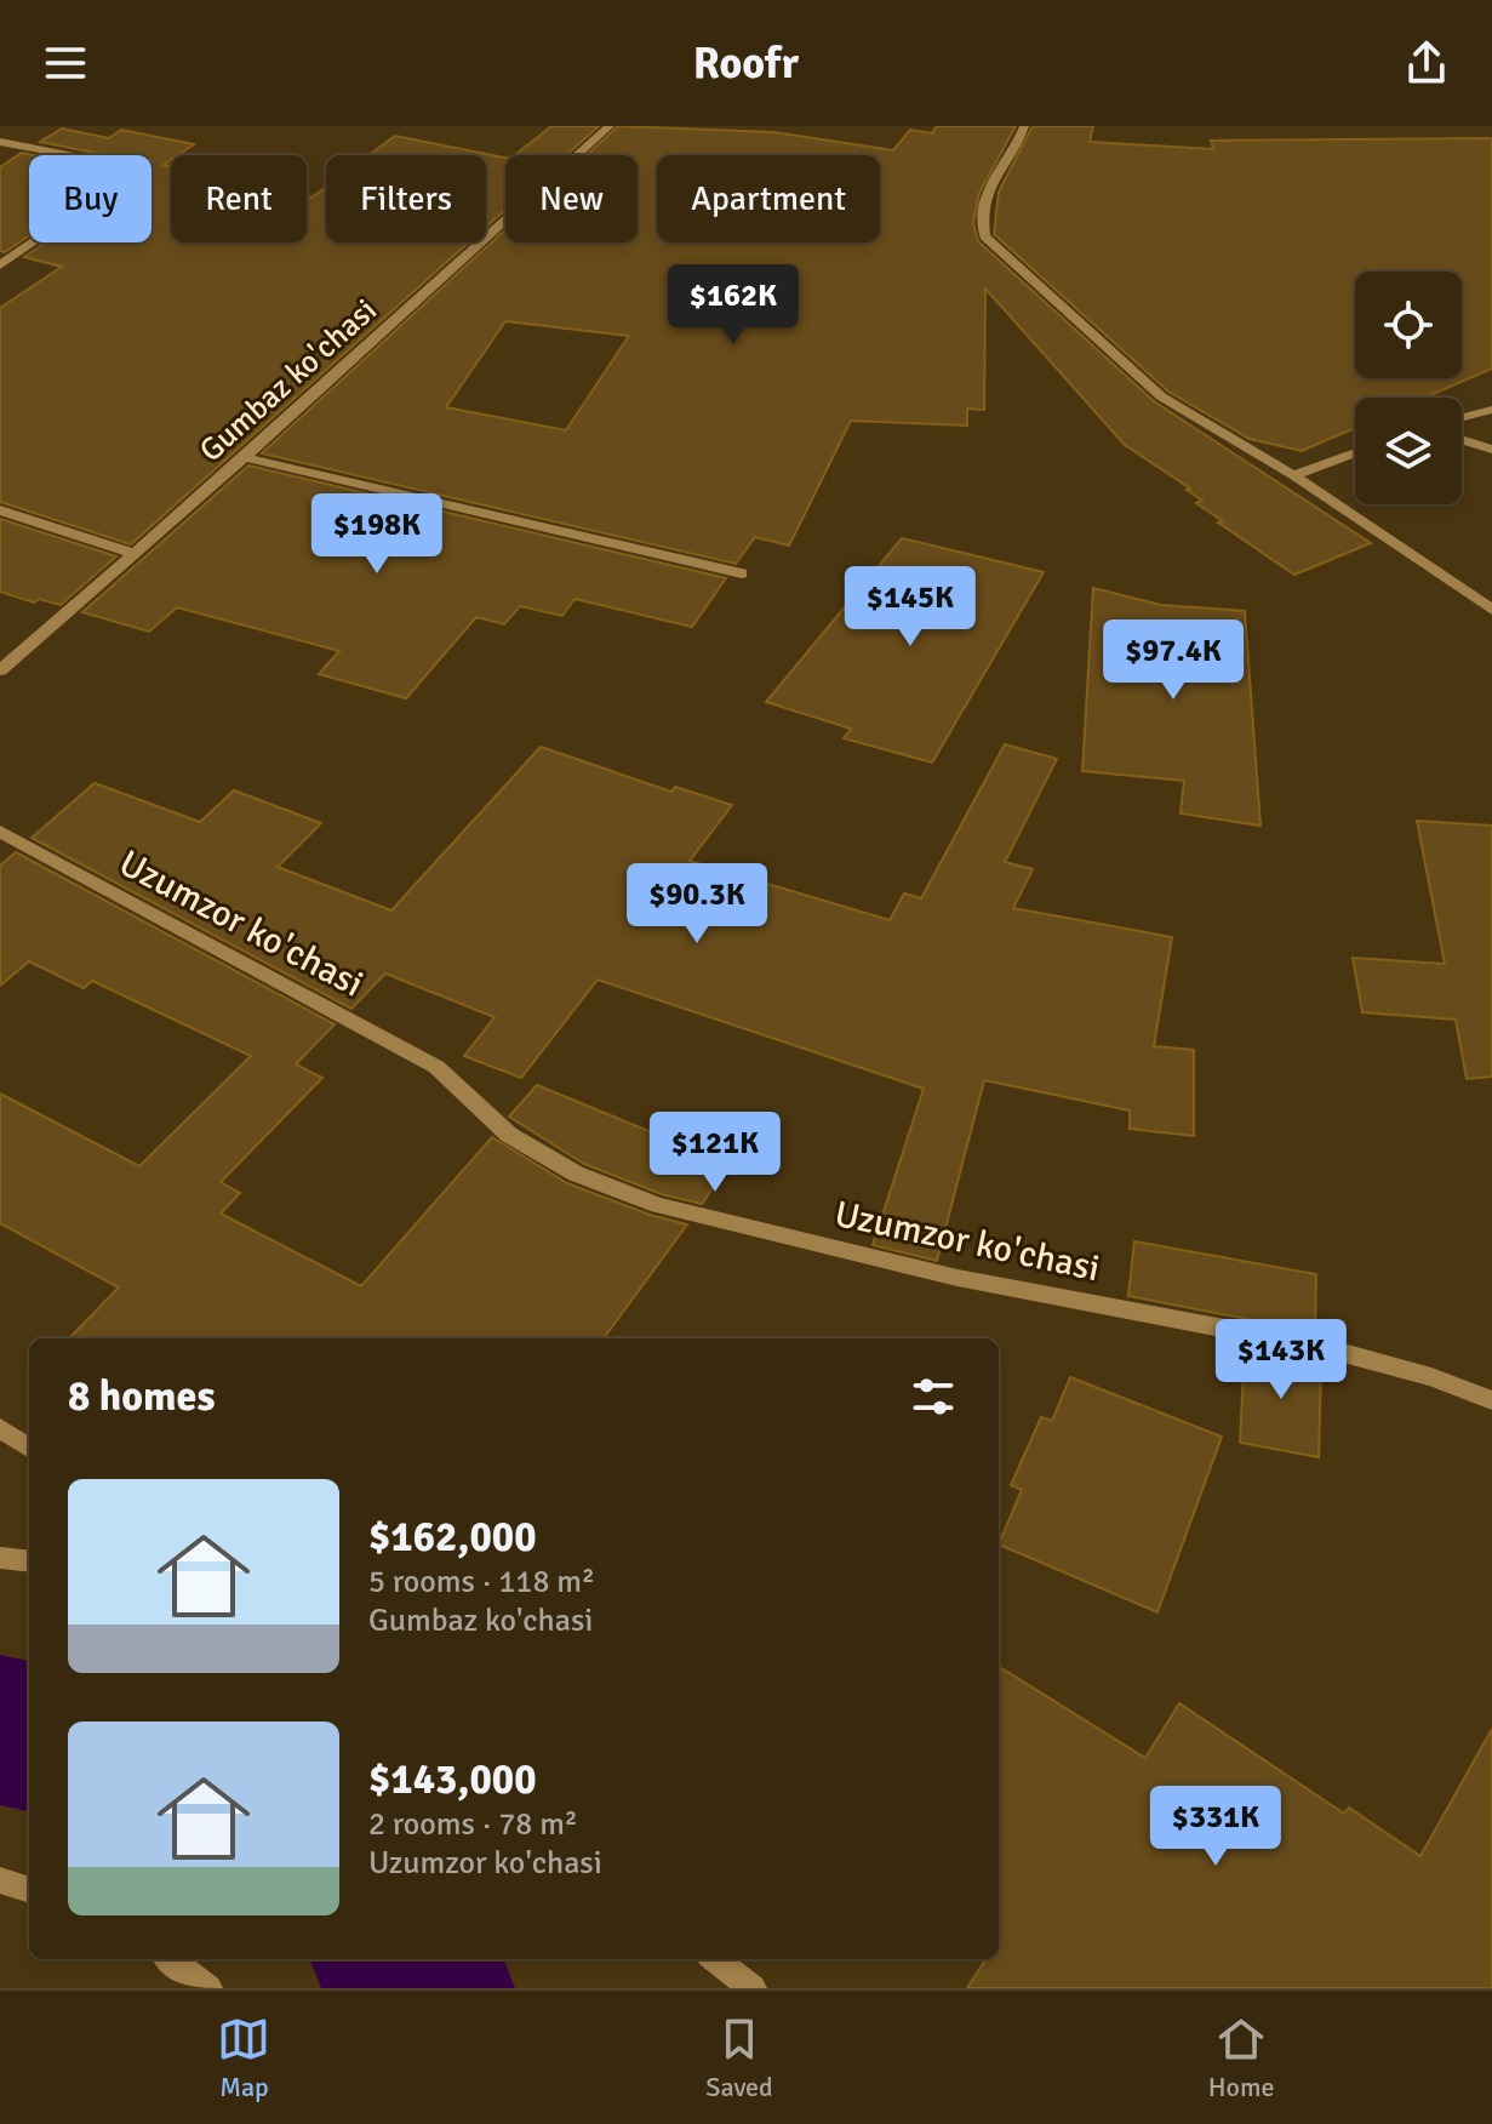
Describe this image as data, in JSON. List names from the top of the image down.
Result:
{
  "streets": {
    "street": ["Gumbaz ko'chasi", "Uzumzor ko'chasi"]
  },
  "page": {
    "header": "Roofr",
    "chip": [
      "Buy",
      "Rent",
      "Filters",
      "New",
      "Apartment"
    ],
    "price": [
      "$162K",
      "$198K",
      "$145K",
      "$97.4K",
      "$90.3K",
      "$121K",
      "$143K",
      "$331K"
    ],
    "heading": "8 homes",
    "list": [
      {
        "name": "$162,000",
        "note": "5 rooms · 118 m² · Gumbaz ko'chasi"
      },
      {
        "name": "$143,000",
        "note": "2 rooms · 78 m² · Uzumzor ko'chasi"
      }
    ],
    "tabs": ["Map", "Saved", "Home"]
  }
}
